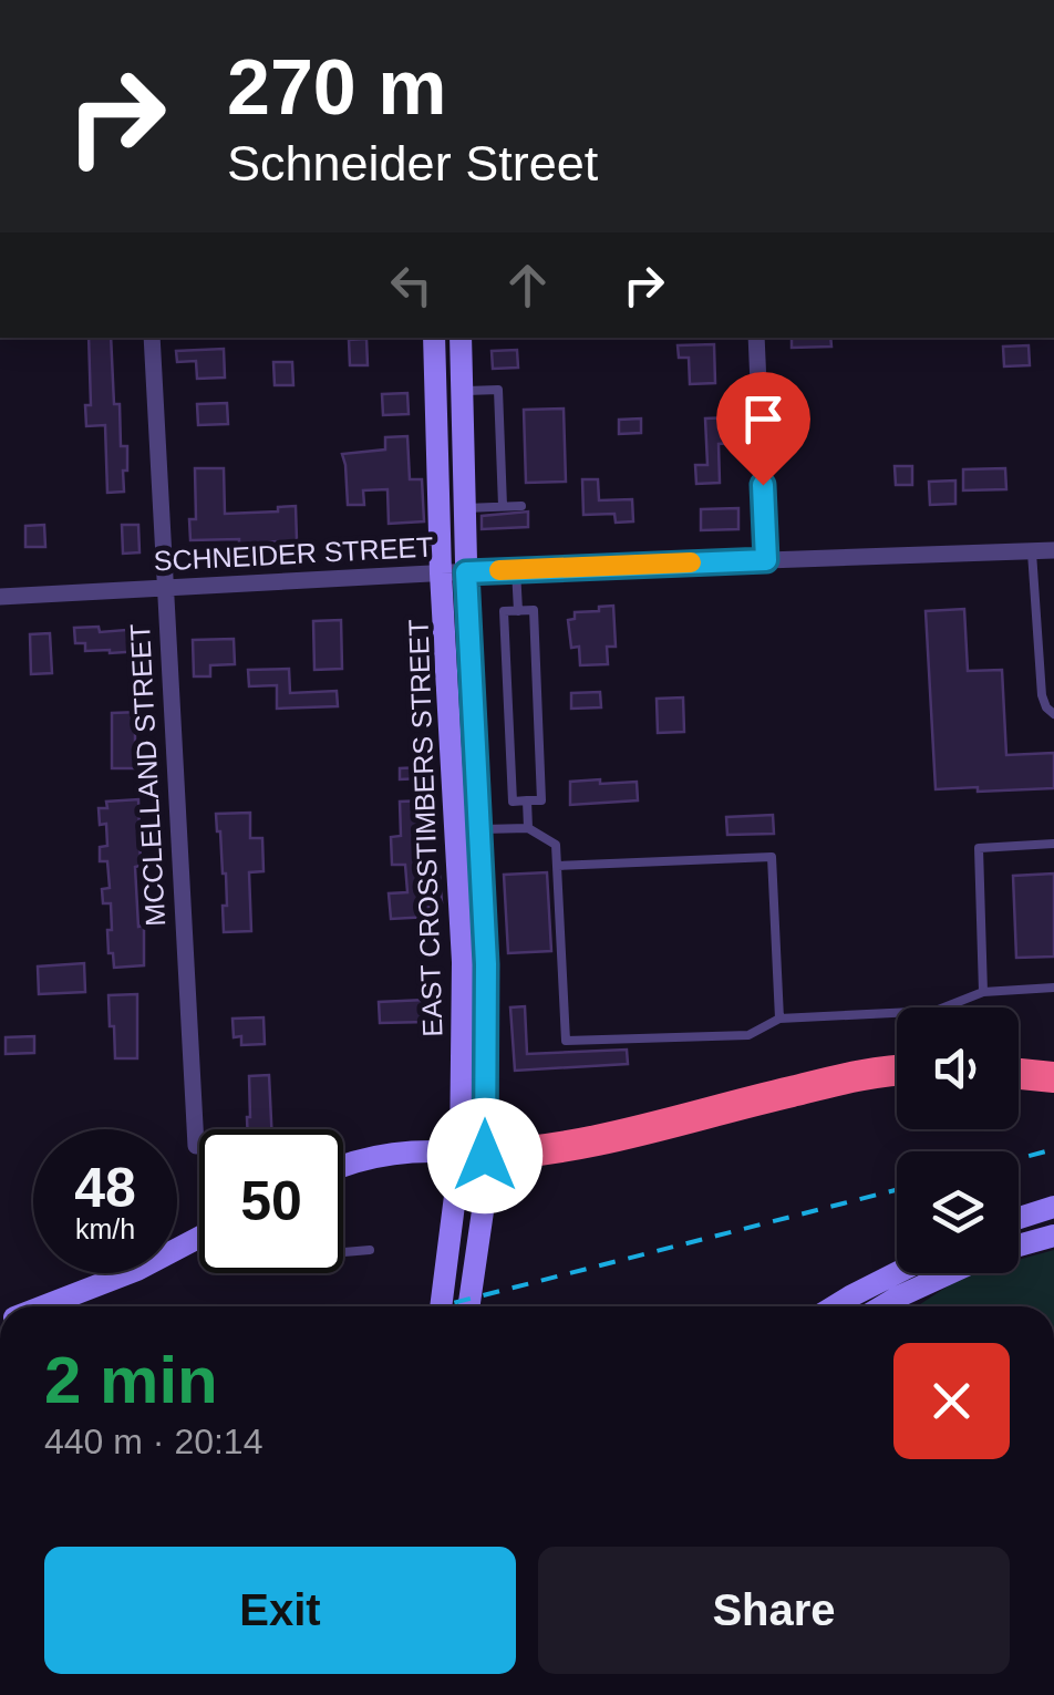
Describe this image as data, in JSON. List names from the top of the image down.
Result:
{
  "streets": {
    "main road": ["EAST CROSSTIMBERS STREET"],
    "street": ["SCHNEIDER STREET", "MCCLELLAND STREET"]
  },
  "crossings": [
    ["SCHNEIDER STREET", "MCCLELLAND STREET"],
    ["SCHNEIDER STREET", "EAST CROSSTIMBERS STREET"]
  ],
  "page": {
    "turn": ["270 m", "Schneider Street"],
    "speed": "48 km/h",
    "limit": "50",
    "heading": ["2 min", "440 m · 20:14"],
    "buttons": ["Exit", "Share"]
  }
}
